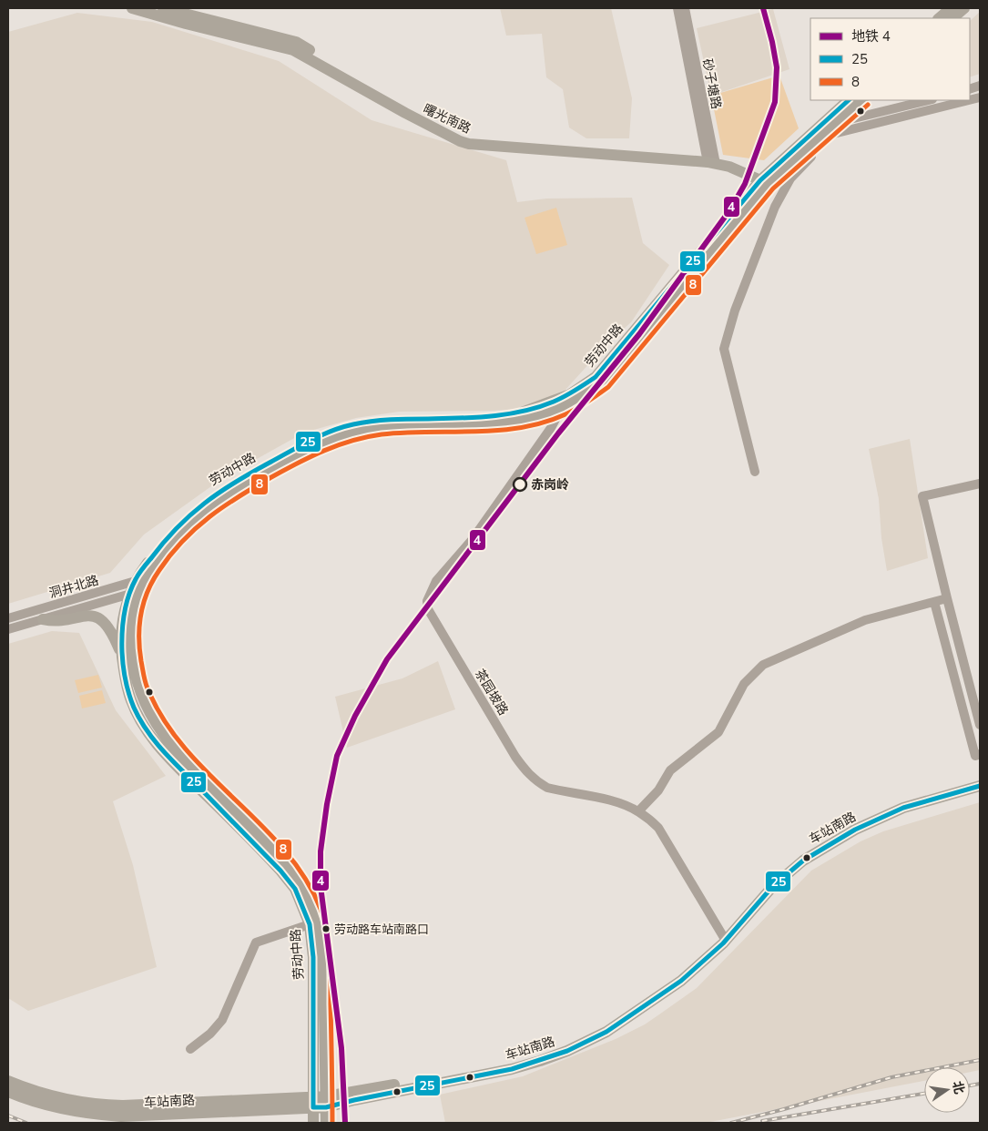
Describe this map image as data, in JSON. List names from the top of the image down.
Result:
{
  "streets": {
    "main road": ["曙光南路", "劳动中路", "车站南路"],
    "street": ["砂子塘路", "洞井北路", "茶园坡路"]
  },
  "crossings": [
    ["砂子塘路", "曙光南路"],
    ["曙光南路", "劳动中路"],
    ["劳动中路", "洞井北路"],
    ["劳动中路", "茶园坡路"],
    ["劳动中路", "车站南路"],
    ["茶园坡路", "车站南路"]
  ],
  "places": ["赤岗岭", "劳动路车站南路口"],
  "lines": ["metro line 4", "transit line 25", "transit line 8"],
  "legend": ["地铁 4", "25", "8"],
  "north": "right"
}
